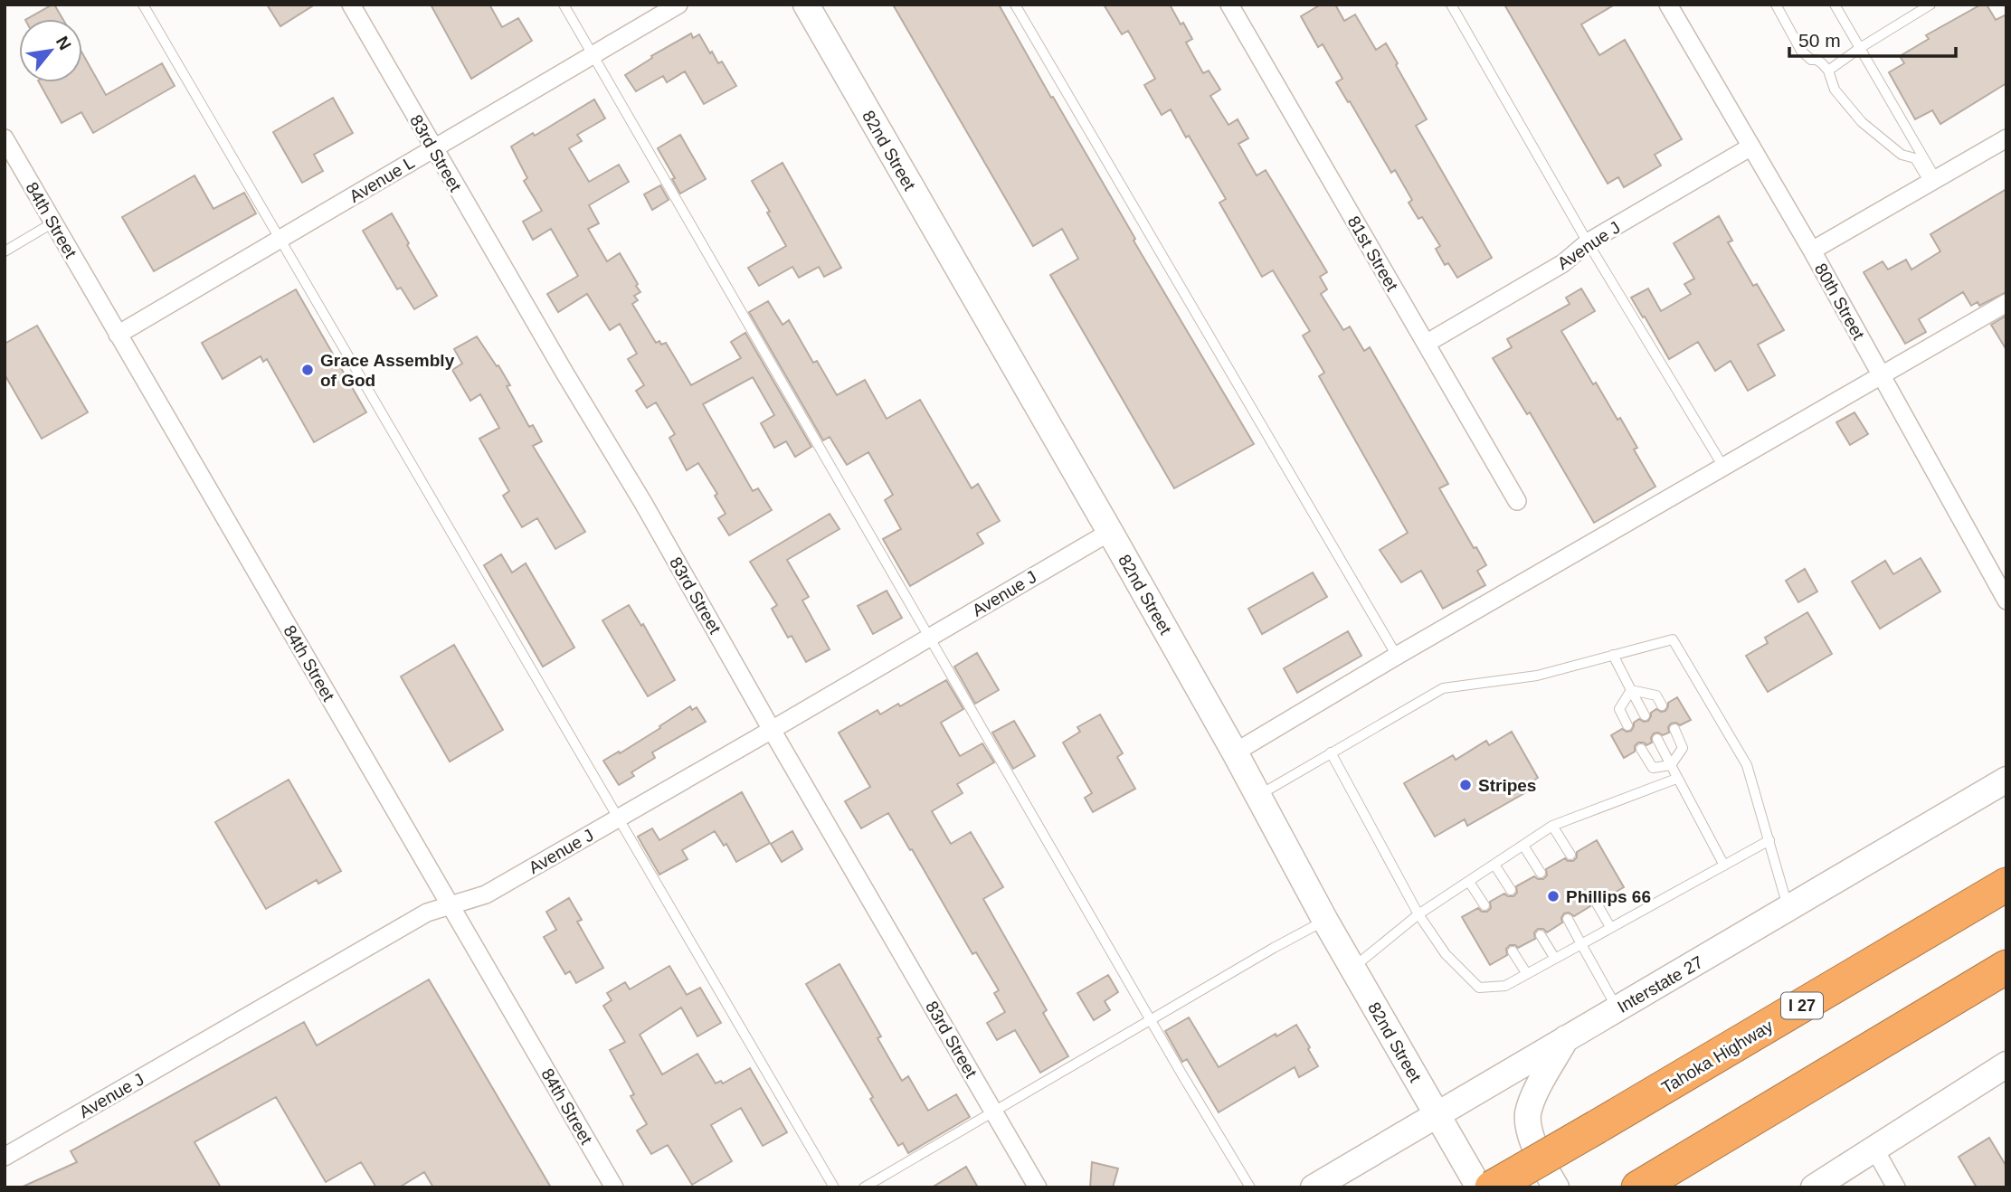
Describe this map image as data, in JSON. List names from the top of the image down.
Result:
{
  "streets": {
    "highway": ["I 27", "Tahoka Highway"],
    "main road": ["82nd Street", "Interstate 27"],
    "street": [
      "83rd Street",
      "Avenue L",
      "84th Street",
      "Avenue J",
      "81st Street",
      "80th Street"
    ]
  },
  "crossings": [
    ["82nd Street", "Avenue J"],
    ["82nd Street", "Interstate 27"],
    ["83rd Street", "Avenue L"],
    ["83rd Street", "Avenue J"],
    ["Avenue L", "84th Street"],
    ["84th Street", "Avenue J"],
    ["Avenue J", "81st Street"],
    ["Avenue J", "80th Street"]
  ],
  "places": ["Grace Assembly of God", "Stripes", "Phillips 66"],
  "scale_bar": "50 m",
  "north": "top right"
}
